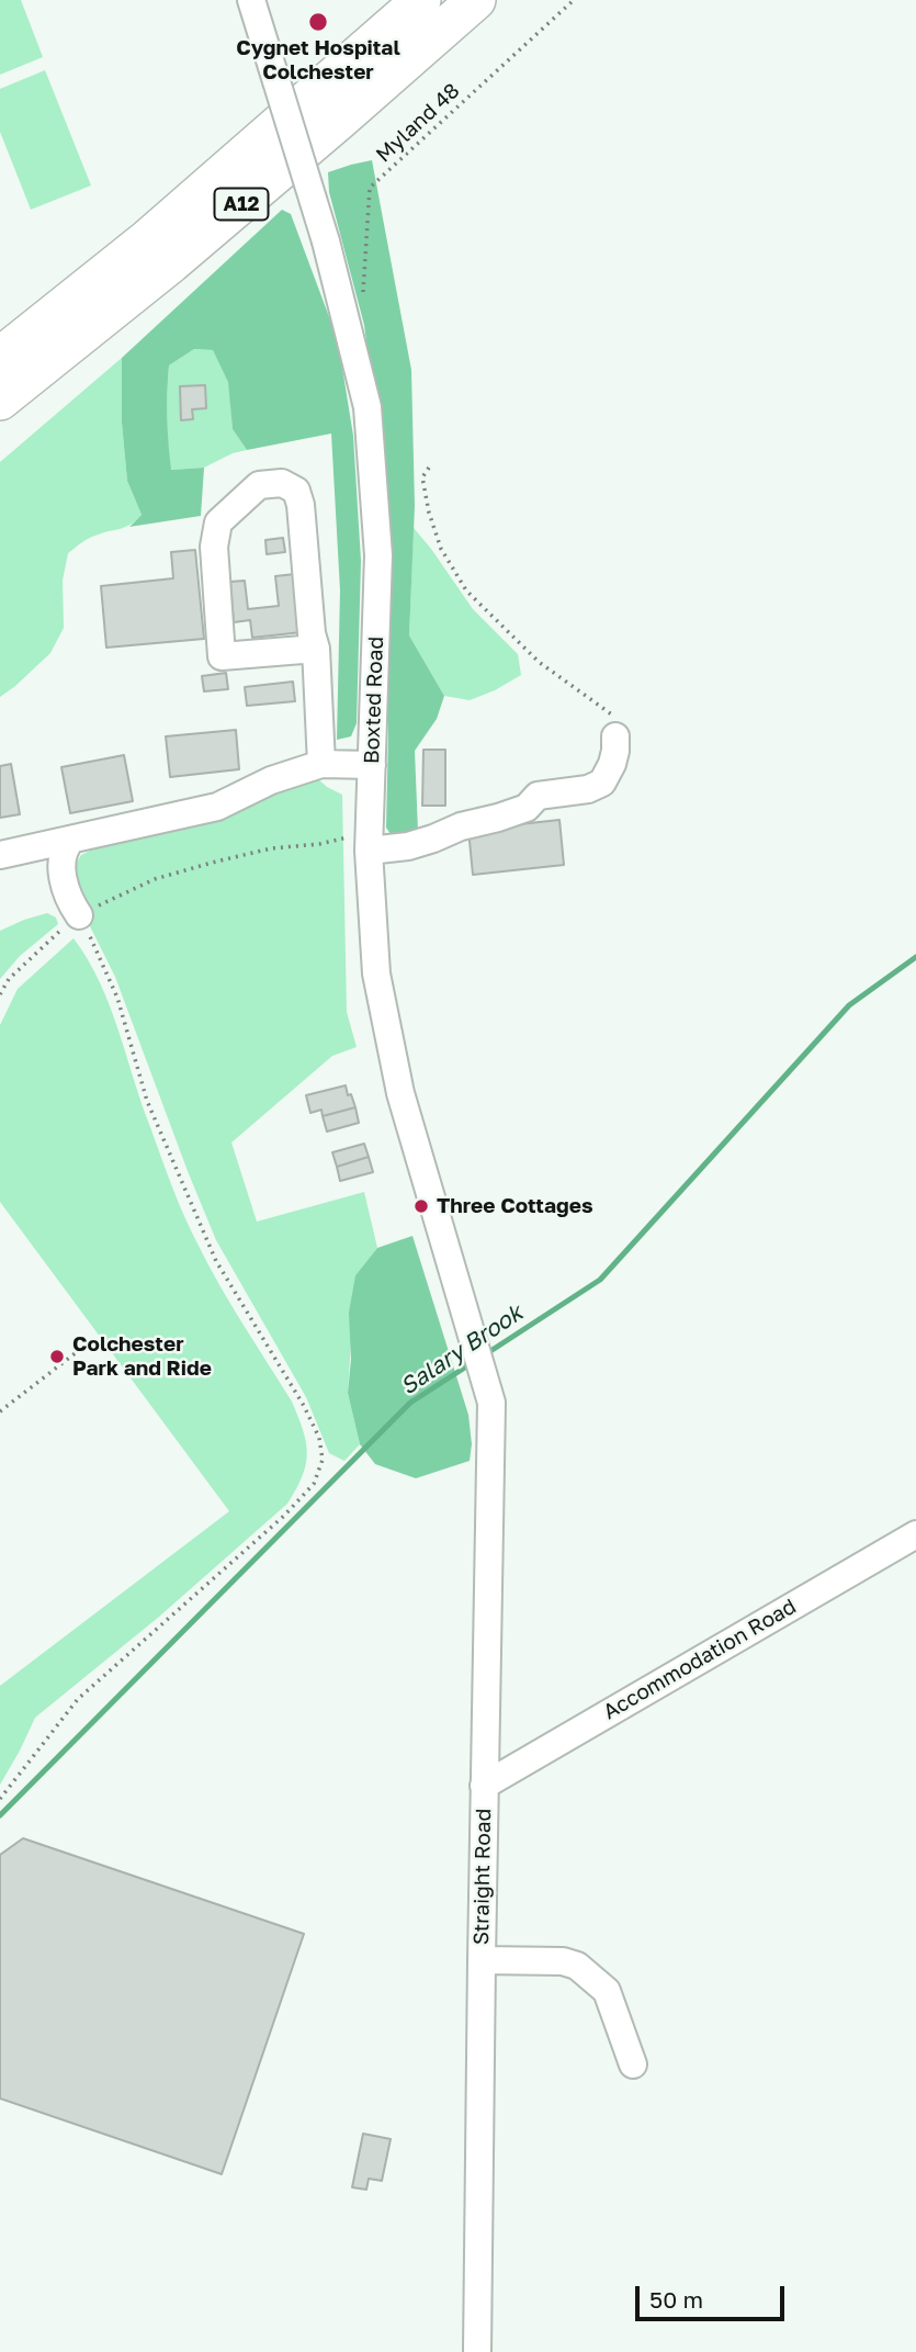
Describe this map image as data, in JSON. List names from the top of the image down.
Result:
{
  "streets": {
    "highway": ["A12"],
    "street": ["Boxted Road", "Accommodation Road", "Straight Road"],
    "path": ["Myland 48"]
  },
  "crossings": [
    ["Boxted Road", "Straight Road"],
    ["Accommodation Road", "Straight Road"]
  ],
  "water": ["Salary Brook"],
  "places": ["Cygnet Hospital Colchester", "Three Cottages", "Colchester Park and Ride"],
  "scale_bar": "50 m"
}
